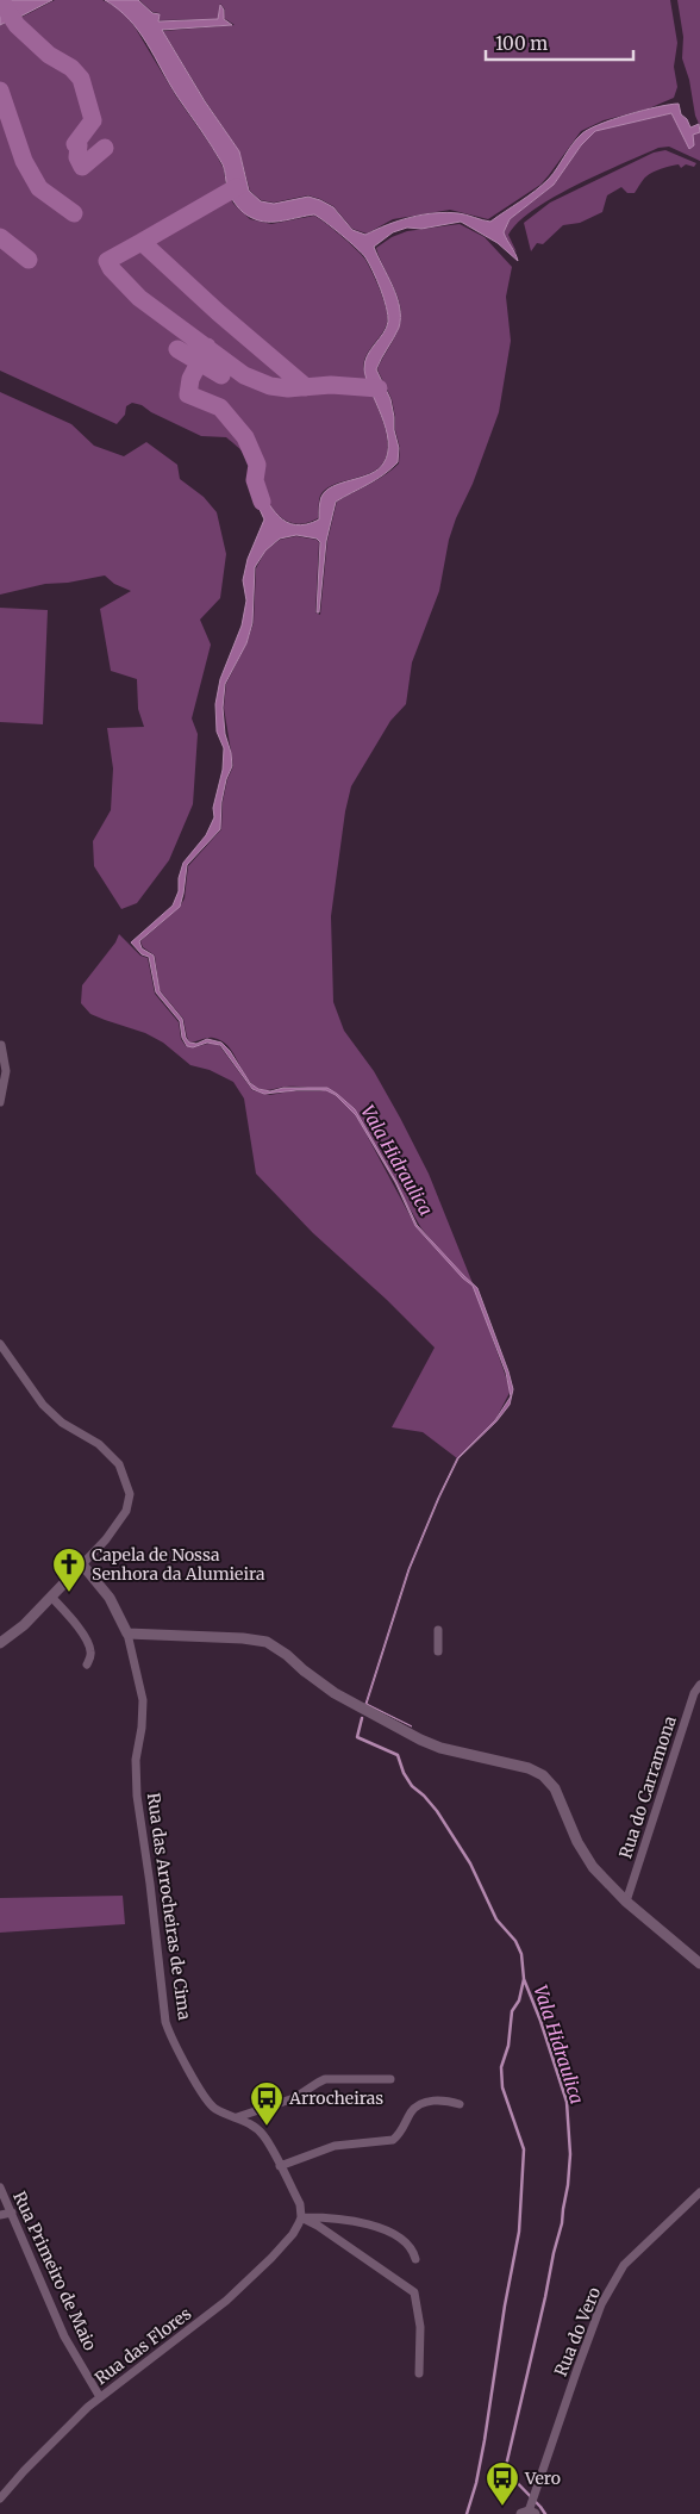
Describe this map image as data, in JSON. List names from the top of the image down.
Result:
{
  "streets": {
    "street": [
      "Rua do Carramona",
      "Rua das Arrocheiras de Cima",
      "Rua Primeiro de Maio",
      "Rua do Vero",
      "Rua das Flores"
    ]
  },
  "crossings": [
    ["Rua das Arrocheiras de Cima", "Rua das Flores"],
    ["Rua Primeiro de Maio", "Rua das Flores"]
  ],
  "water": ["Vala Hidraulica"],
  "places": {
    "church": ["Capela de Nossa Senhora da Alumieira"],
    "bus stop": ["Arrocheiras", "Vero"]
  },
  "scale_bar": "100 m"
}
